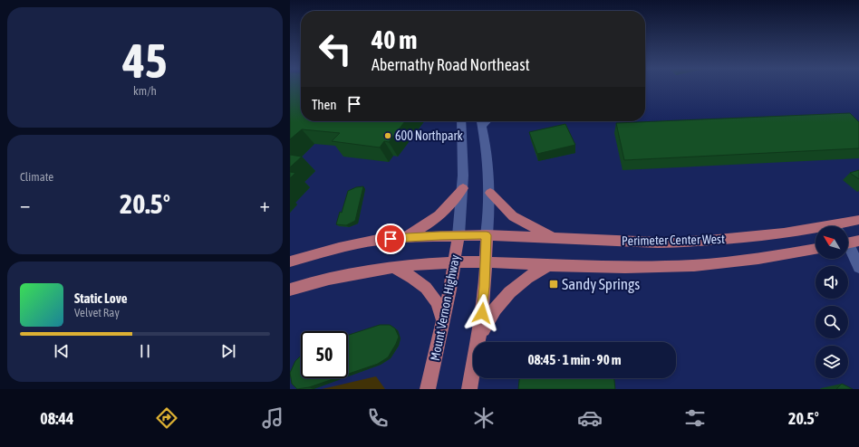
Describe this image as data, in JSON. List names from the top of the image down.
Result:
{
  "streets": {
    "main road": ["Perimeter Center West", "Mount Vernon Highway"]
  },
  "crossings": [
    ["Perimeter Center West", "Mount Vernon Highway"]
  ],
  "places": {
    "other": ["600 Northpark"],
    "transit": ["Sandy Springs"]
  },
  "north": "top left",
  "page": {
    "tile": [
      ["45", "km/h"],
      "Climate"
    ],
    "turn": ["40 m", "Abernathy Road Northeast"],
    "then": "Then",
    "heat": ["−", "20.5°", "+"],
    "song": ["Static Love", "Velvet Ray"],
    "limit": "50",
    "trip": "08:45 · 1 min · 90 m",
    "tabs": ["08:44", "20.5°"]
  }
}
